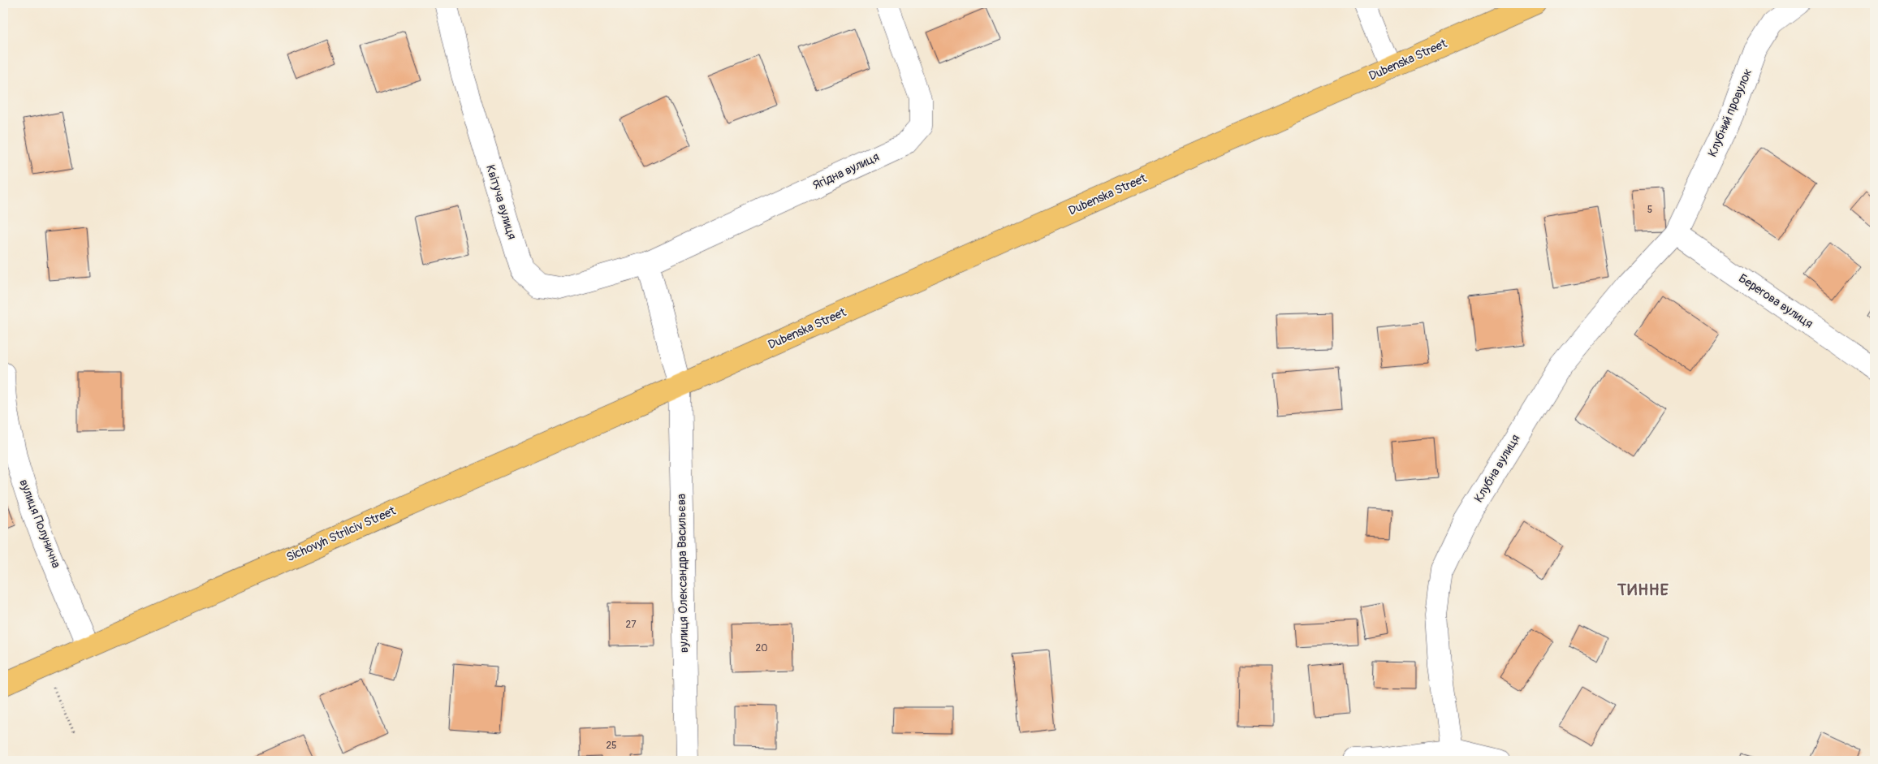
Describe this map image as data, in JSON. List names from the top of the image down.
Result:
{
  "streets": {
    "main road": ["Dubenska Street", "Sichovyh Strilciv Street"],
    "street": [
      "Клубний провулок",
      "Ягідна вулиця",
      "Квітуча вулиця",
      "Берегова вулиця",
      "Клубна вулиця",
      "вулиця Полунична",
      "вулиця Олександра Васильєва"
    ]
  },
  "crossings": [
    ["Dubenska Street", "Sichovyh Strilciv Street"],
    ["Dubenska Street", "вулиця Олександра Васильєва"],
    ["Клубний провулок", "Берегова вулиця"],
    ["Клубний провулок", "Клубна вулиця"],
    ["Ягідна вулиця", "Квітуча вулиця"],
    ["Ягідна вулиця", "вулиця Олександра Васильєва"],
    ["Квітуча вулиця", "вулиця Олександра Васильєва"],
    ["Берегова вулиця", "Клубна вулиця"],
    ["вулиця Полунична", "Sichovyh Strilciv Street"],
    ["Sichovyh Strilciv Street", "вулиця Олександра Васильєва"]
  ],
  "districts": ["ТИННЕ"],
  "house_numbers": [
    "5",
    "27",
    "20",
    "25"
  ]
}
